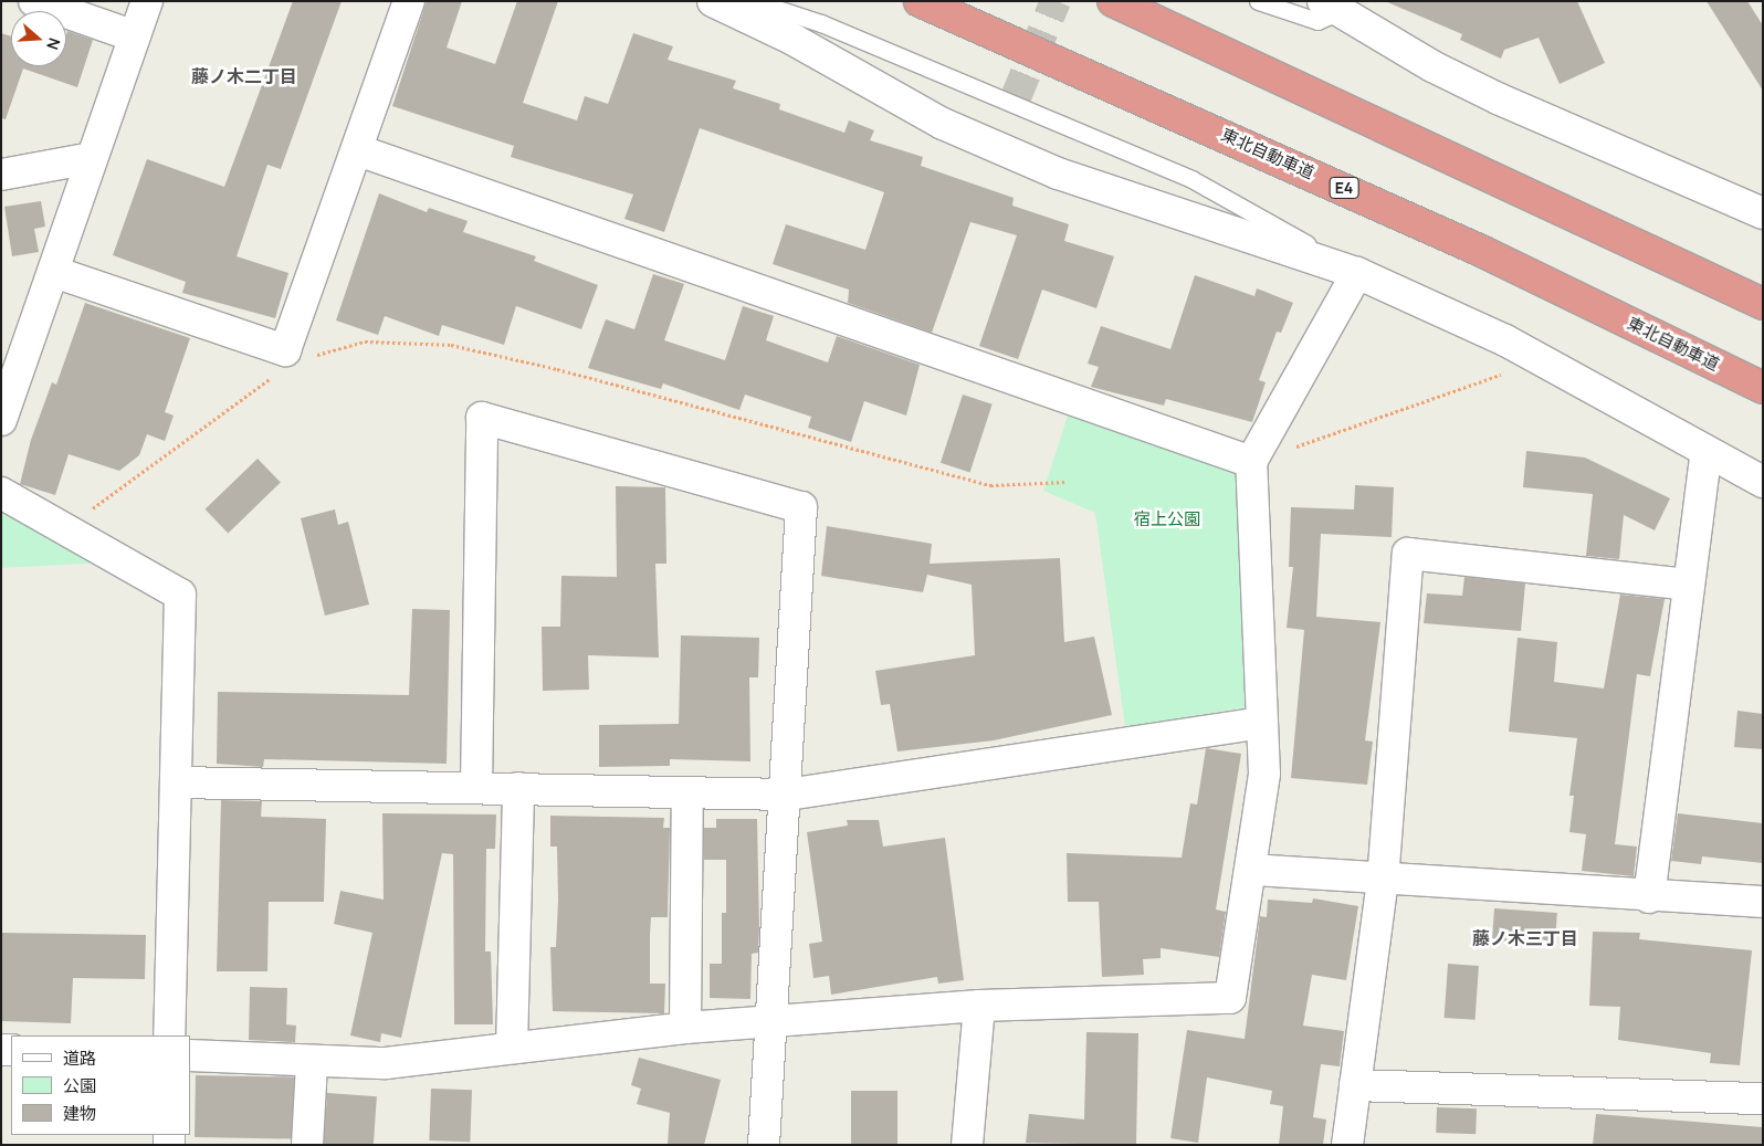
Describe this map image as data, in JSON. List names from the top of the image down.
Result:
{
  "streets": {
    "highway": ["東北自動車道", "E4"]
  },
  "districts": ["藤ノ木二丁目", "藤ノ木三丁目"],
  "parks": ["宿上公園"],
  "legend": ["道路", "公園", "建物"],
  "north": "right"
}
